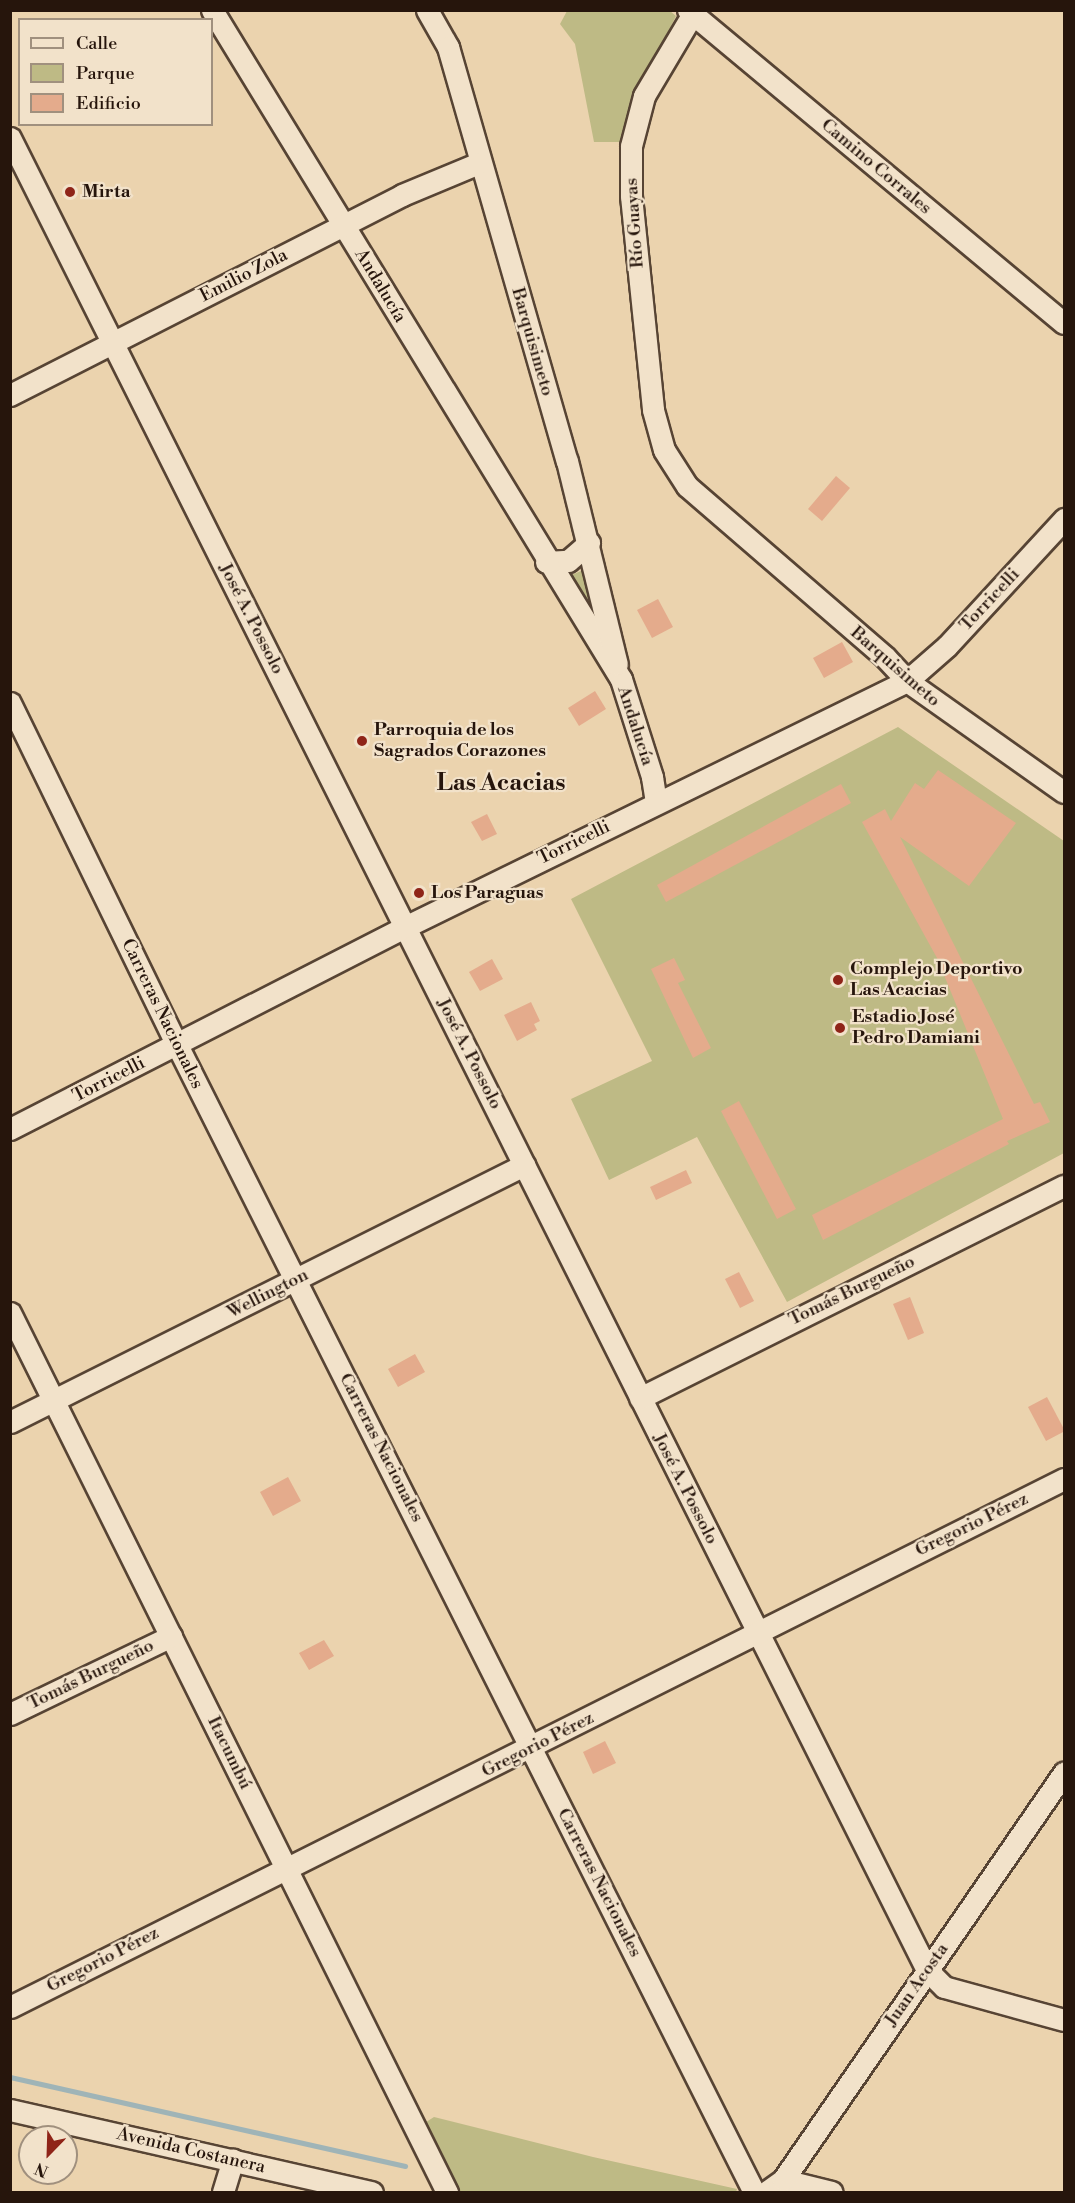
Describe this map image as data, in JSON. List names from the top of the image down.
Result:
{
  "streets": {
    "street": [
      "Camino Corrales",
      "Río Guayas",
      "Emilio Zola",
      "Andalucía",
      "Barquisimeto",
      "Torricelli",
      "José A. Possolo",
      "Carreras Nacionales",
      "Tomás Burgueño",
      "Wellington",
      "Gregorio Pérez",
      "Itacumbú",
      "Juan Acosta",
      "Avenida Costanera"
    ]
  },
  "crossings": [
    ["Camino Corrales", "Río Guayas"],
    ["Río Guayas", "Barquisimeto"],
    ["Emilio Zola", "Andalucía"],
    ["Emilio Zola", "Barquisimeto"],
    ["Emilio Zola", "José A. Possolo"],
    ["Andalucía", "Barquisimeto"],
    ["Andalucía", "Torricelli"],
    ["Barquisimeto", "Torricelli"],
    ["Torricelli", "José A. Possolo"],
    ["Torricelli", "Carreras Nacionales"],
    ["José A. Possolo", "Tomás Burgueño"],
    ["José A. Possolo", "Wellington"],
    ["José A. Possolo", "Gregorio Pérez"],
    ["José A. Possolo", "Juan Acosta"],
    ["Carreras Nacionales", "Wellington"],
    ["Carreras Nacionales", "Gregorio Pérez"],
    ["Tomás Burgueño", "Itacumbú"],
    ["Wellington", "Itacumbú"],
    ["Gregorio Pérez", "Itacumbú"]
  ],
  "districts": ["Las Acacias"],
  "places": [
    "Mirta",
    "Parroquia de los Sagrados Corazones",
    "Los Paraguas",
    "Complejo Deportivo Las Acacias",
    "Estadio José Pedro Damiani"
  ],
  "legend": ["Calle", "Parque", "Edificio"],
  "north": "bottom left"
}
